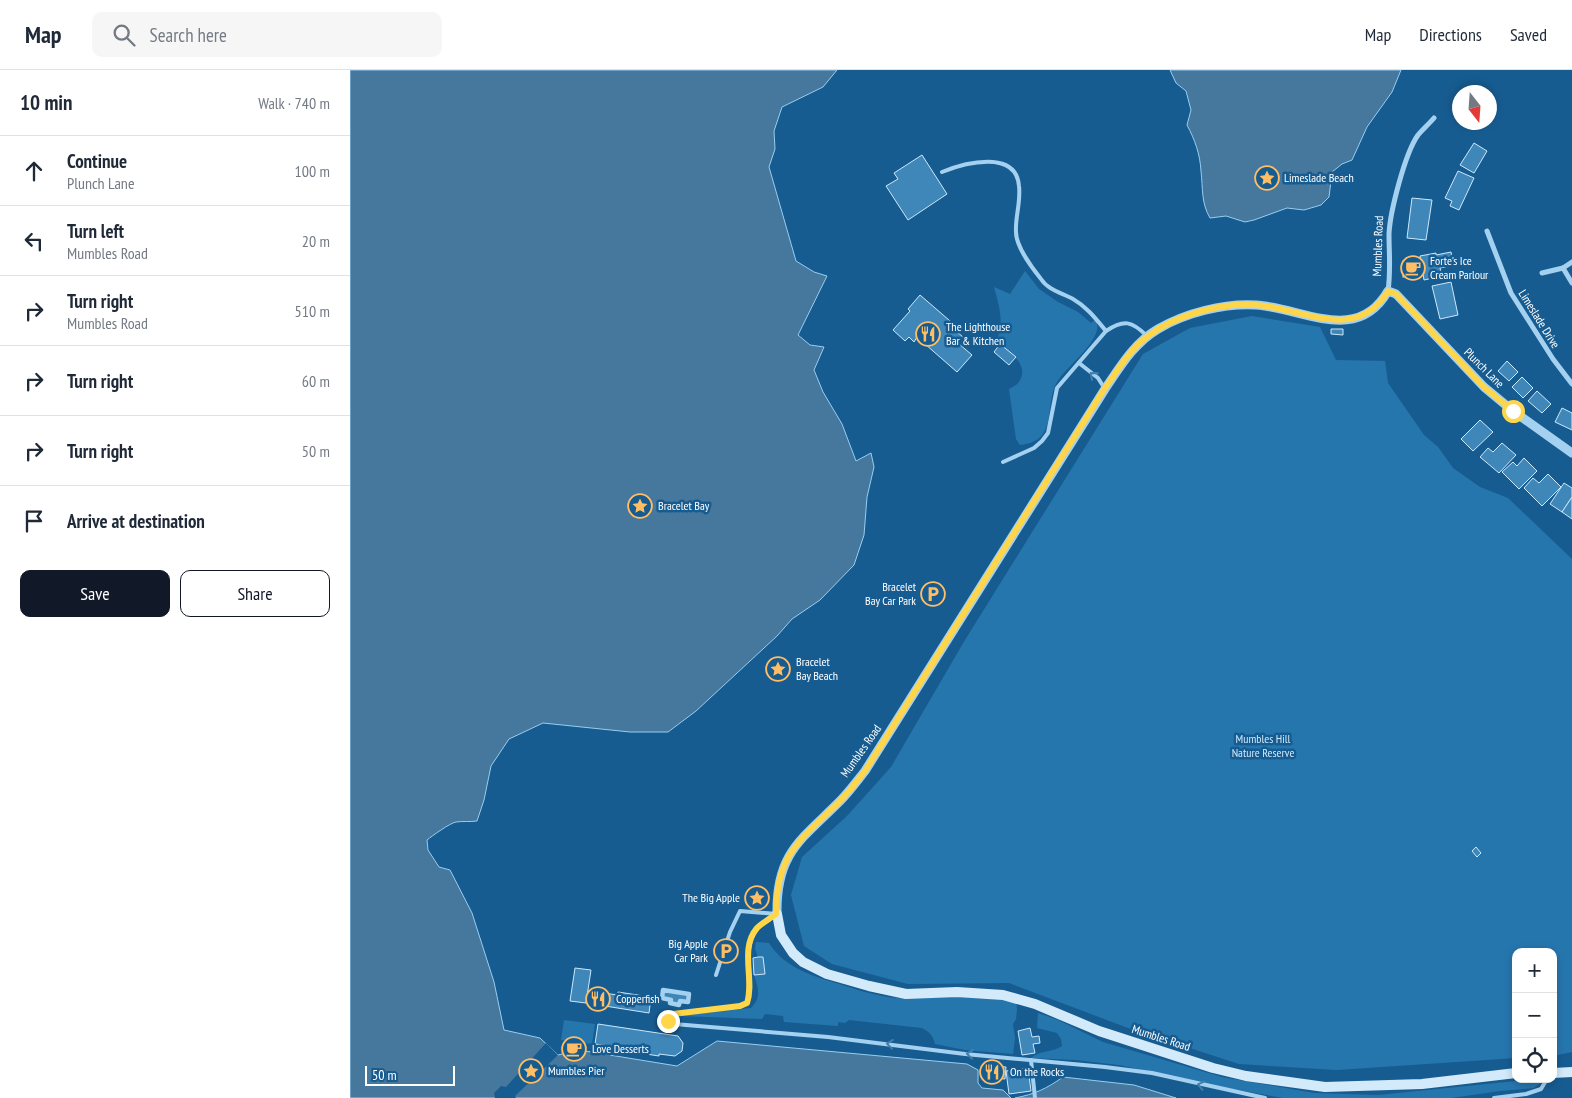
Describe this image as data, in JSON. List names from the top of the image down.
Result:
{
  "streets": {
    "main road": ["Mumbles Road"],
    "street": ["Limeslade Drive", "Plunch Lane"]
  },
  "crossings": [
    ["Mumbles Road", "Plunch Lane"]
  ],
  "parks": ["Mumbles Hill Nature Reserve"],
  "places": {
    "place": [
      "Limeslade Beach",
      "Bracelet Bay",
      "Bracelet Bay Beach",
      "The Big Apple",
      "Mumbles Pier"
    ],
    "cafe": ["Forte's Ice Cream Parlour", "Love Desserts"],
    "restaurant": ["The Lighthouse Bar & Kitchen", "Copperfish", "On the Rocks"],
    "parking": ["Bracelet Bay Car Park", "Big Apple Car Park"]
  },
  "scale_bar": "50 m",
  "north": "bottom",
  "page": {
    "header": "Map",
    "search": "Search here",
    "nav": ["Map", "Directions", "Saved"],
    "heading": ["10 min", "Walk · 740 m"],
    "list": [
      ["Continue", "Plunch Lane", "100 m"],
      ["Turn left", "Mumbles Road", "20 m"],
      ["Turn right", "Mumbles Road", "510 m"],
      ["Turn right", "60 m"],
      ["Turn right", "50 m"],
      "Arrive at destination"
    ],
    "buttons": ["Save", "Share"],
    "map_buttons": ["+", "−"],
    "scale": "50 m"
  }
}
